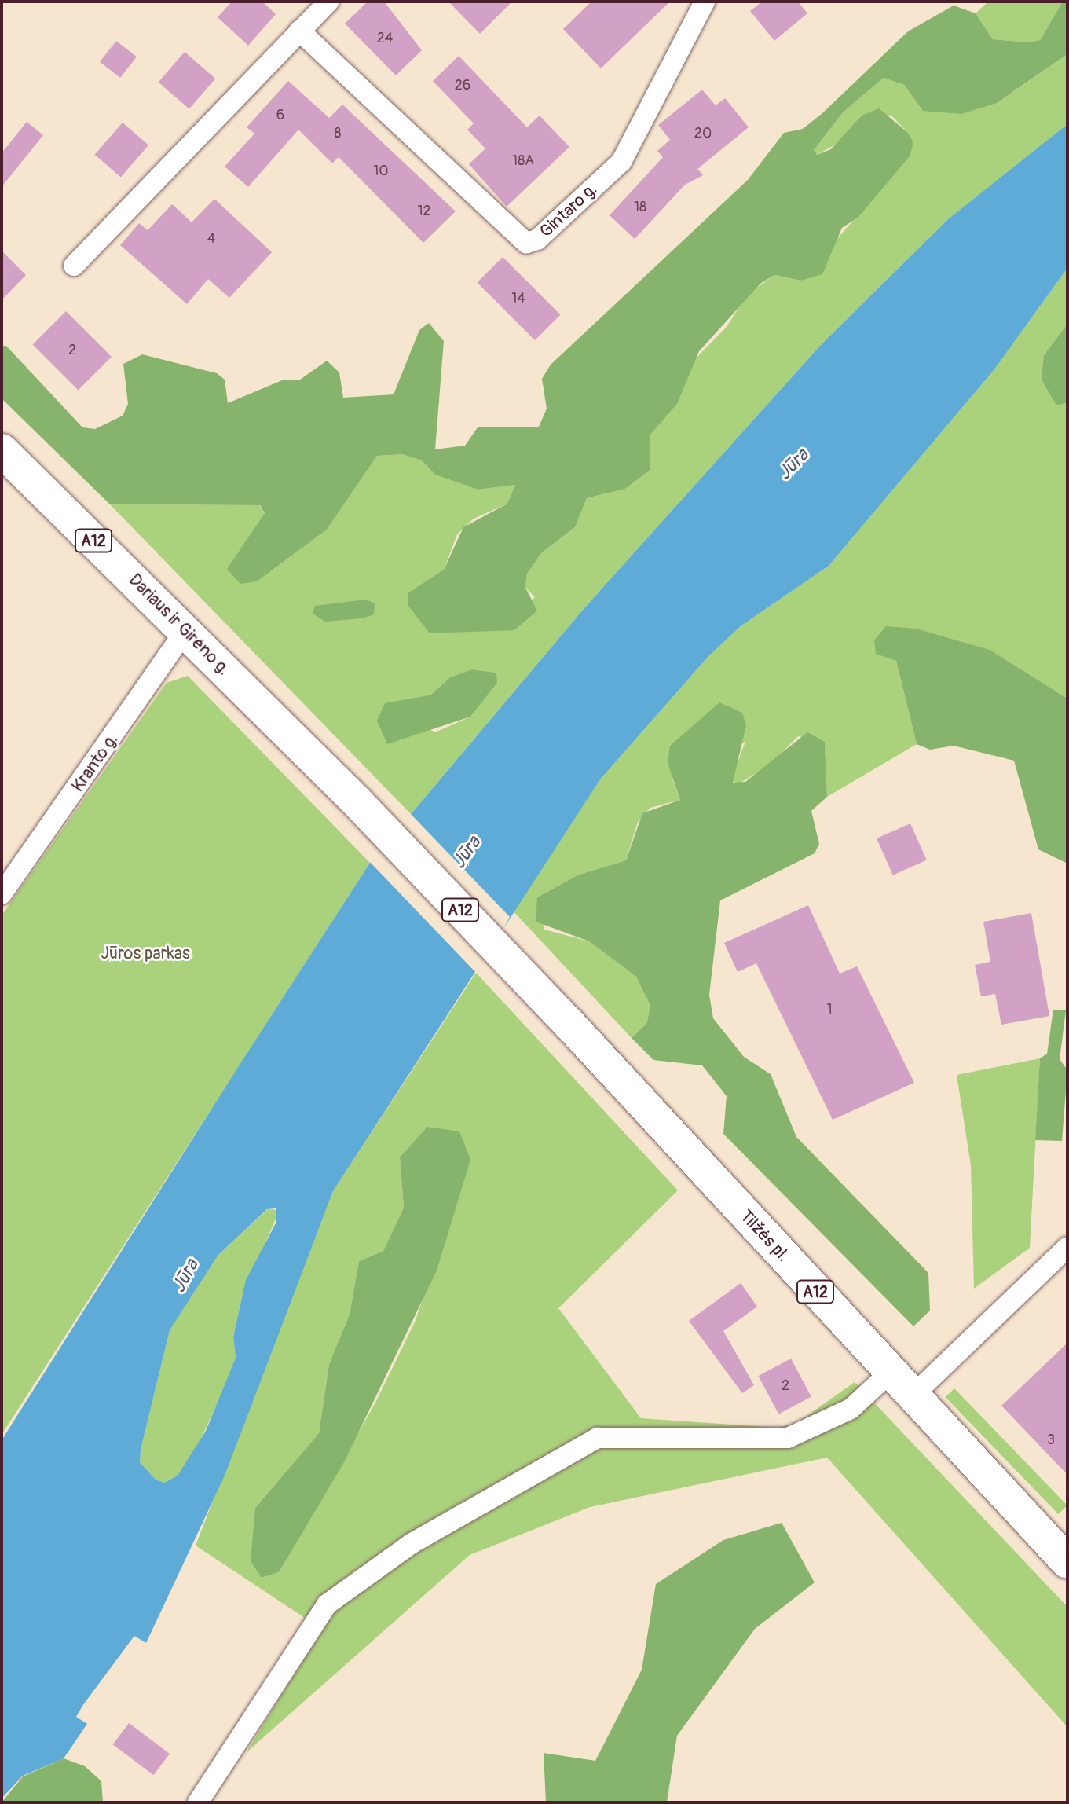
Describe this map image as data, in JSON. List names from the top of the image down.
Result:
{
  "streets": {
    "highway": ["A12", "Dariaus ir Girėno g.", "Tilžės pl."],
    "street": ["Gintaro g.", "Kranto g."]
  },
  "crossings": [
    ["Dariaus ir Girėno g.", "Kranto g."],
    ["Dariaus ir Girėno g.", "Tilžės pl."]
  ],
  "water": ["Jūra"],
  "parks": ["Jūros parkas"],
  "house_numbers": [
    "24",
    "26",
    "6",
    "8",
    "20",
    "18A",
    "10",
    "18",
    "12",
    "4",
    "14",
    "2",
    "1",
    "2",
    "3"
  ]
}
